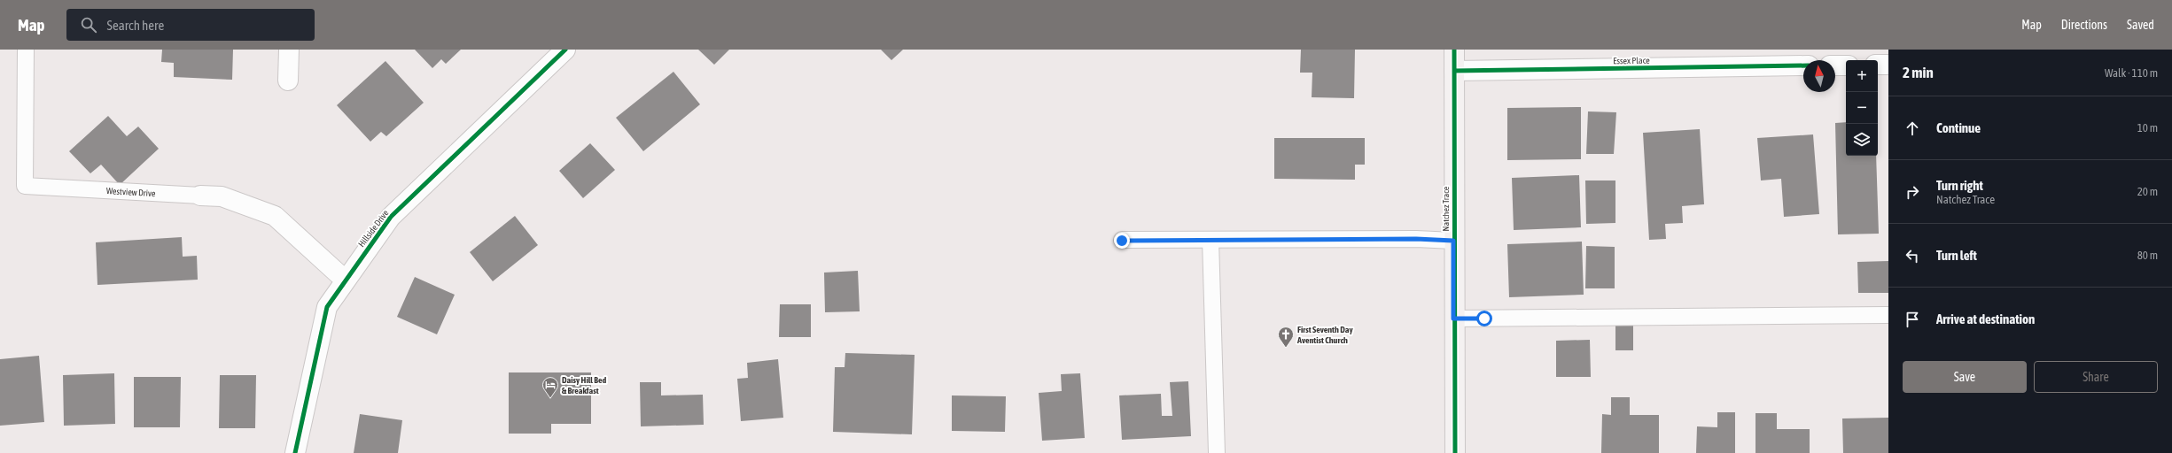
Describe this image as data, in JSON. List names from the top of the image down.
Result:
{
  "streets": {
    "main road": ["Natchez Trace"],
    "street": ["Essex Place", "Westview Drive", "Hillside Drive"]
  },
  "crossings": [
    ["Essex Place", "Natchez Trace"],
    ["Westview Drive", "Hillside Drive"]
  ],
  "places": {
    "church": ["First Seventh Day Aventist Church"],
    "hotel": ["Daisy Hill Bed & Breakfast"]
  },
  "north": "top",
  "page": {
    "header": "Map",
    "search": "Search here",
    "nav": ["Map", "Directions", "Saved"],
    "heading": ["2 min", "Walk · 110 m"],
    "map_buttons": ["+", "−"],
    "list": [
      ["Continue", "10 m"],
      ["Turn right", "Natchez Trace", "20 m"],
      ["Turn left", "80 m"],
      "Arrive at destination"
    ],
    "buttons": ["Save", "Share"]
  }
}
